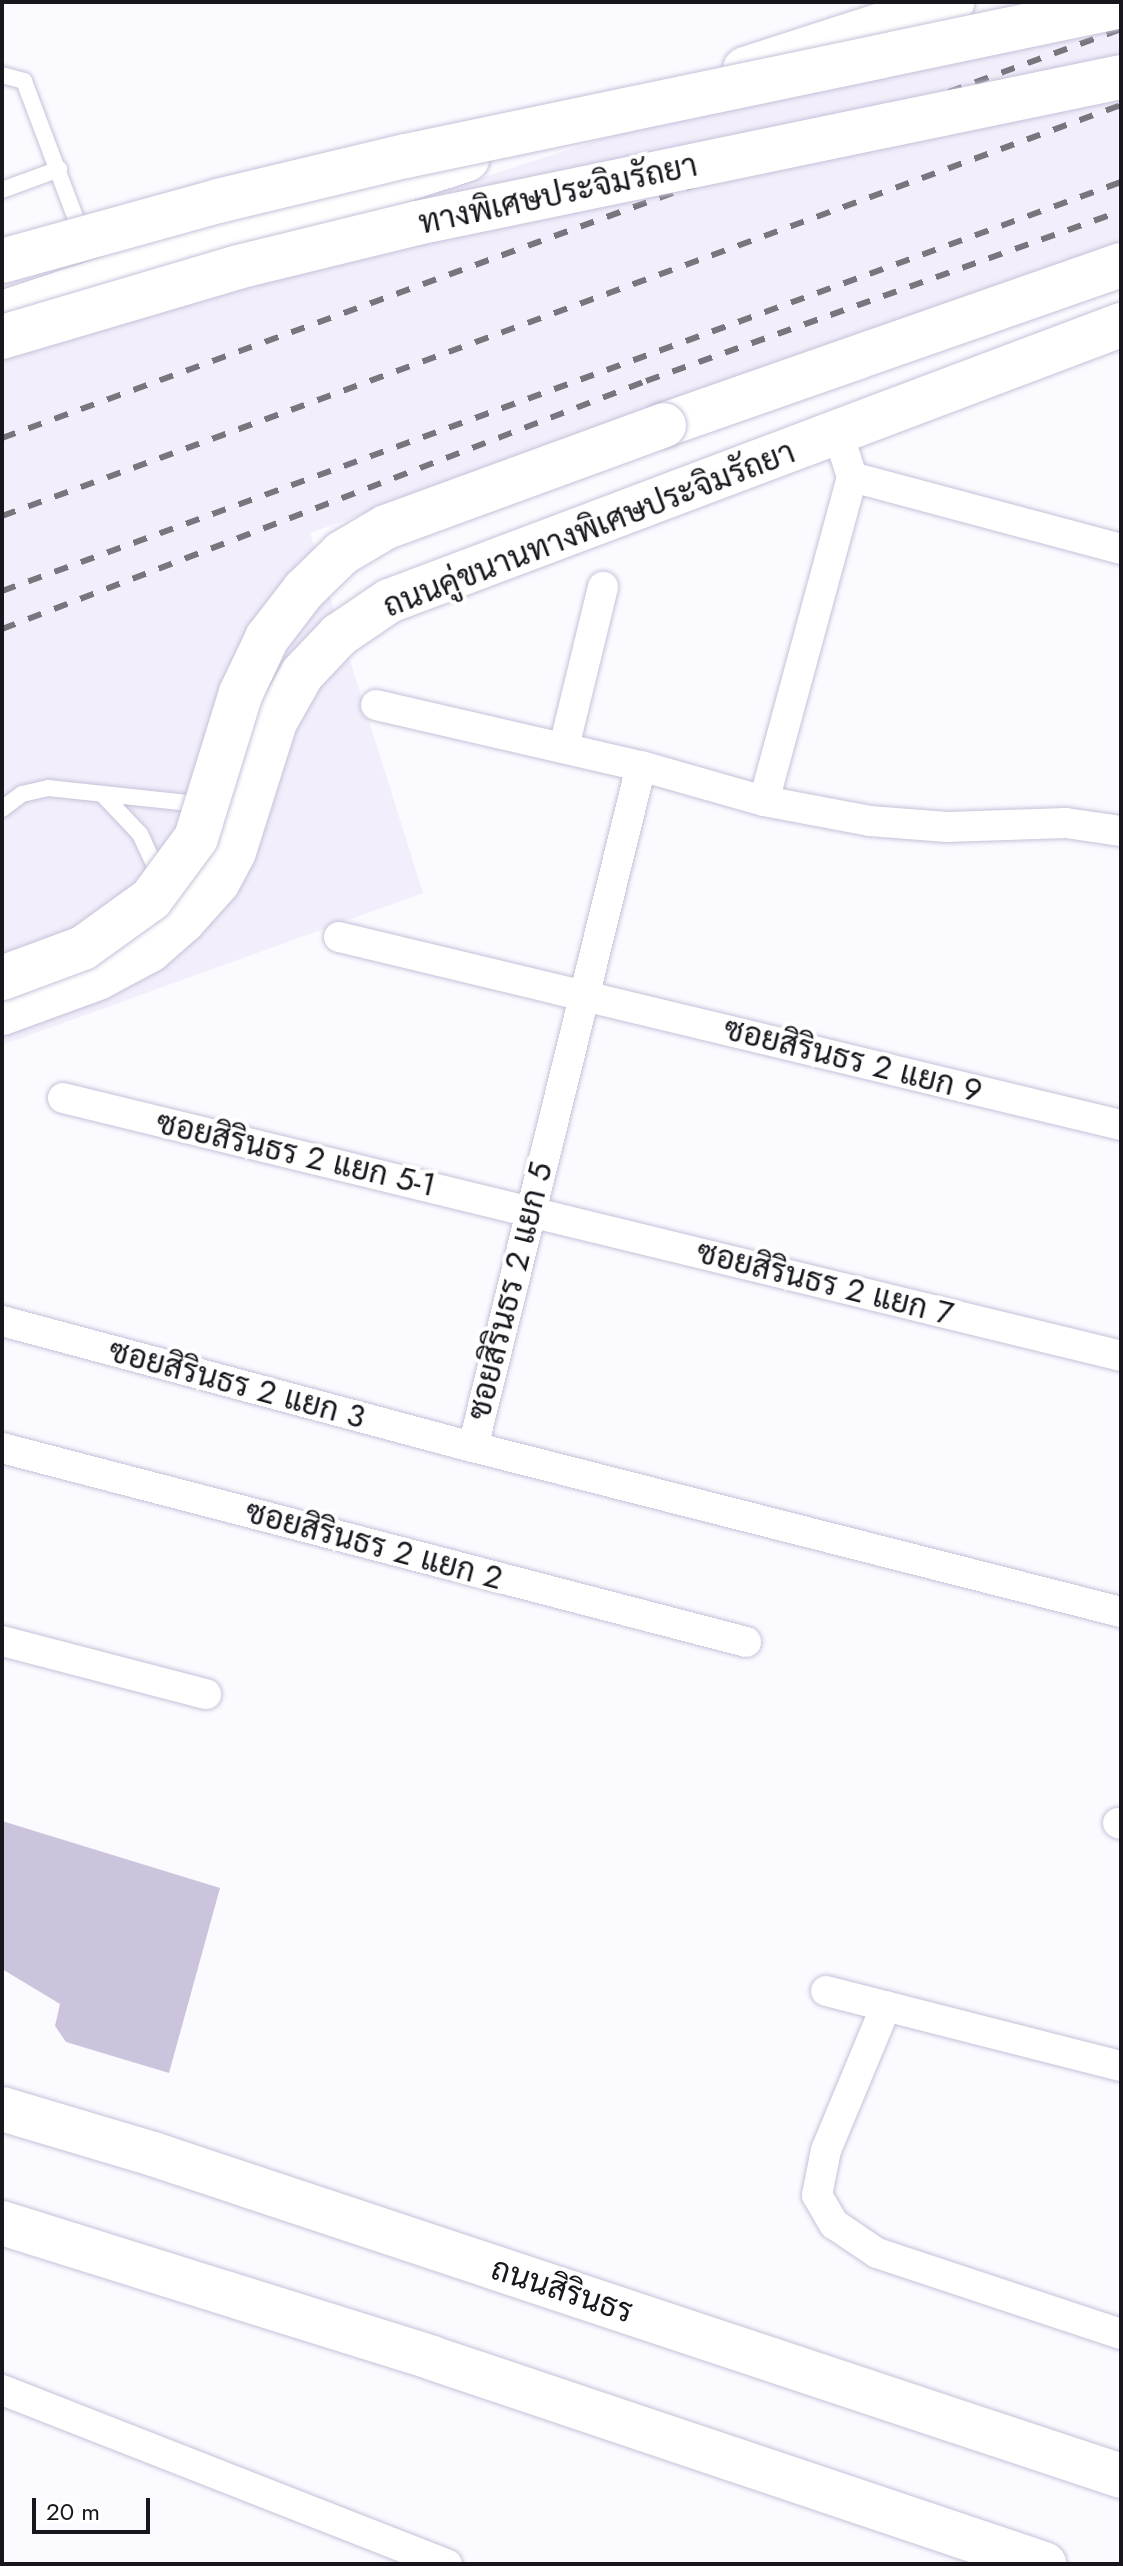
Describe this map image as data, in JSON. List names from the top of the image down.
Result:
{
  "streets": {
    "main road": ["ทางพิเศษประจิมรัถยา", "ถนนคู่ขนานทางพิเศษประจิมรัถยา", "ถนนสิรินธร"],
    "street": [
      "ซอยสิรินธร 2 แยก 9",
      "ซอยสิรินธร 2 แยก 5-1",
      "ซอยสิรินธร 2 แยก 7",
      "ซอยสิรินธร 2 แยก 5",
      "ซอยสิรินธร 2 แยก 3",
      "ซอยสิรินธร 2 แยก 2"
    ]
  },
  "crossings": [
    ["ซอยสิรินธร 2 แยก 9", "ซอยสิรินธร 2 แยก 5"],
    ["ซอยสิรินธร 2 แยก 5-1", "ซอยสิรินธร 2 แยก 7"],
    ["ซอยสิรินธร 2 แยก 5-1", "ซอยสิรินธร 2 แยก 5"],
    ["ซอยสิรินธร 2 แยก 7", "ซอยสิรินธร 2 แยก 5"],
    ["ซอยสิรินธร 2 แยก 5", "ซอยสิรินธร 2 แยก 3"]
  ],
  "scale_bar": "20 m"
}
